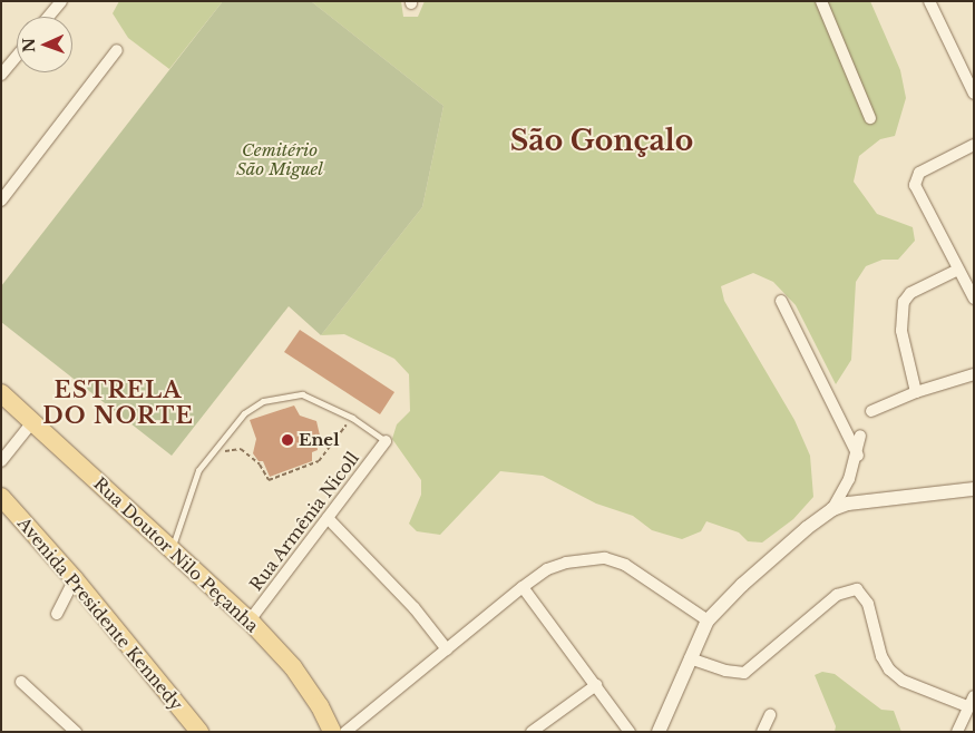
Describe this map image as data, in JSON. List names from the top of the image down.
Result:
{
  "streets": {
    "main road": ["Rua Doutor Nilo Peçanha", "Avenida Presidente Kennedy"],
    "street": ["Rua Armênia Nicoll"]
  },
  "crossings": [
    ["Rua Armênia Nicoll", "Rua Doutor Nilo Peçanha"]
  ],
  "districts": ["São Gonçalo", "ESTRELA DO NORTE"],
  "parks": ["Cemitério São Miguel"],
  "places": ["Enel"],
  "north": "left"
}
